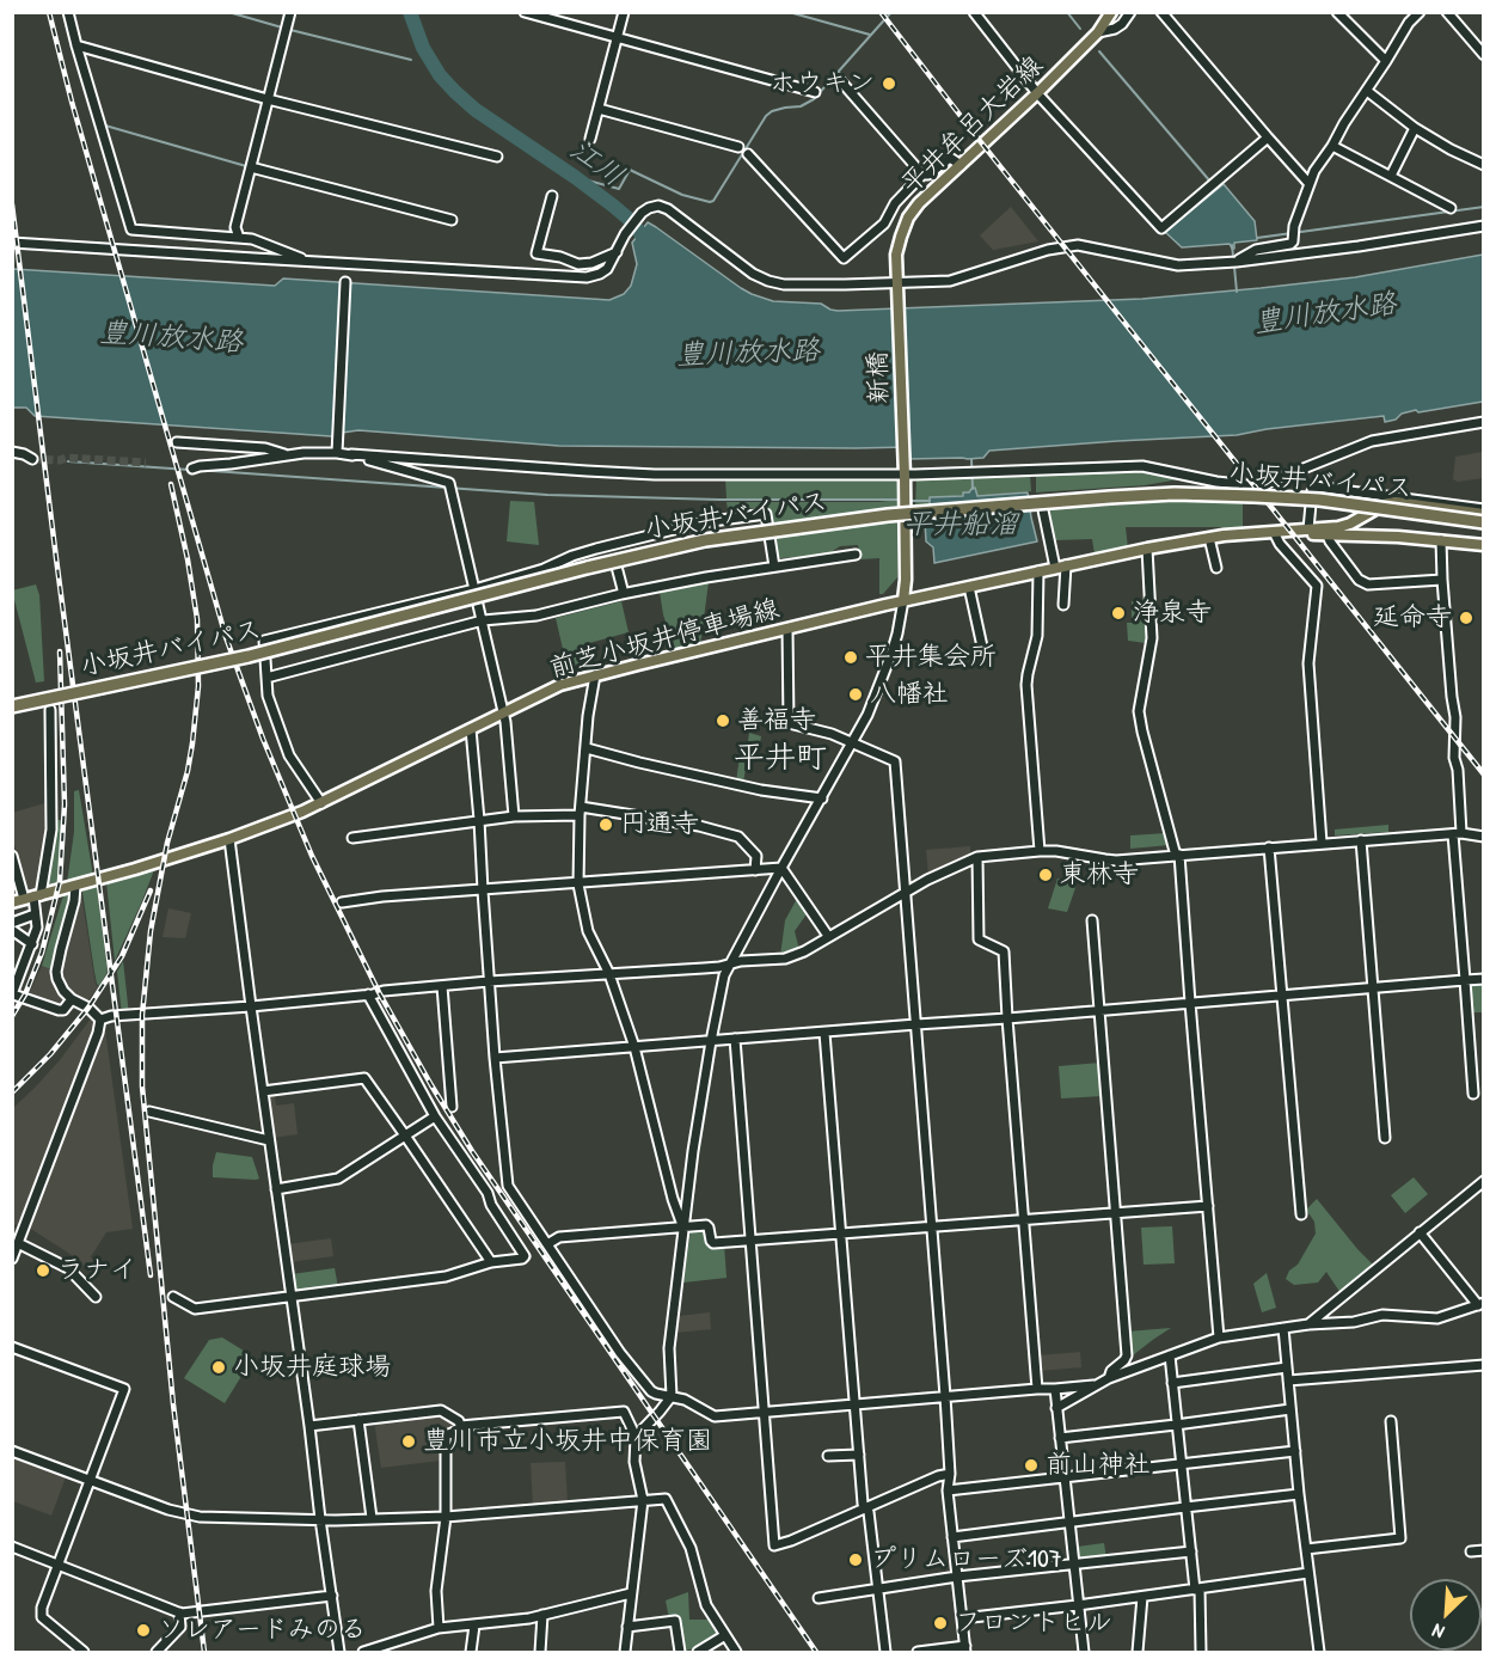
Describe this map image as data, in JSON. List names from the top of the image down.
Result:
{
  "streets": {
    "highway": ["小坂井バイパス"],
    "main road": ["平井牟呂大岩線", "新橋", "前芝小坂井停車場線"]
  },
  "crossings": [
    ["平井牟呂大岩線", "新橋"]
  ],
  "districts": ["平井町"],
  "water": ["江川", "豊川放水路", "平井船溜"],
  "places": [
    "ホウキン",
    "浄泉寺",
    "延命寺",
    "平井集会所",
    "八幡社",
    "善福寺",
    "円通寺",
    "東林寺",
    "ラナイ",
    "小坂井庭球場",
    "豊川市立小坂井中保育園",
    "前山神社",
    "プリムローズ107",
    "フロントヒル",
    "ソレアードみのる"
  ],
  "north": "bottom left"
}
